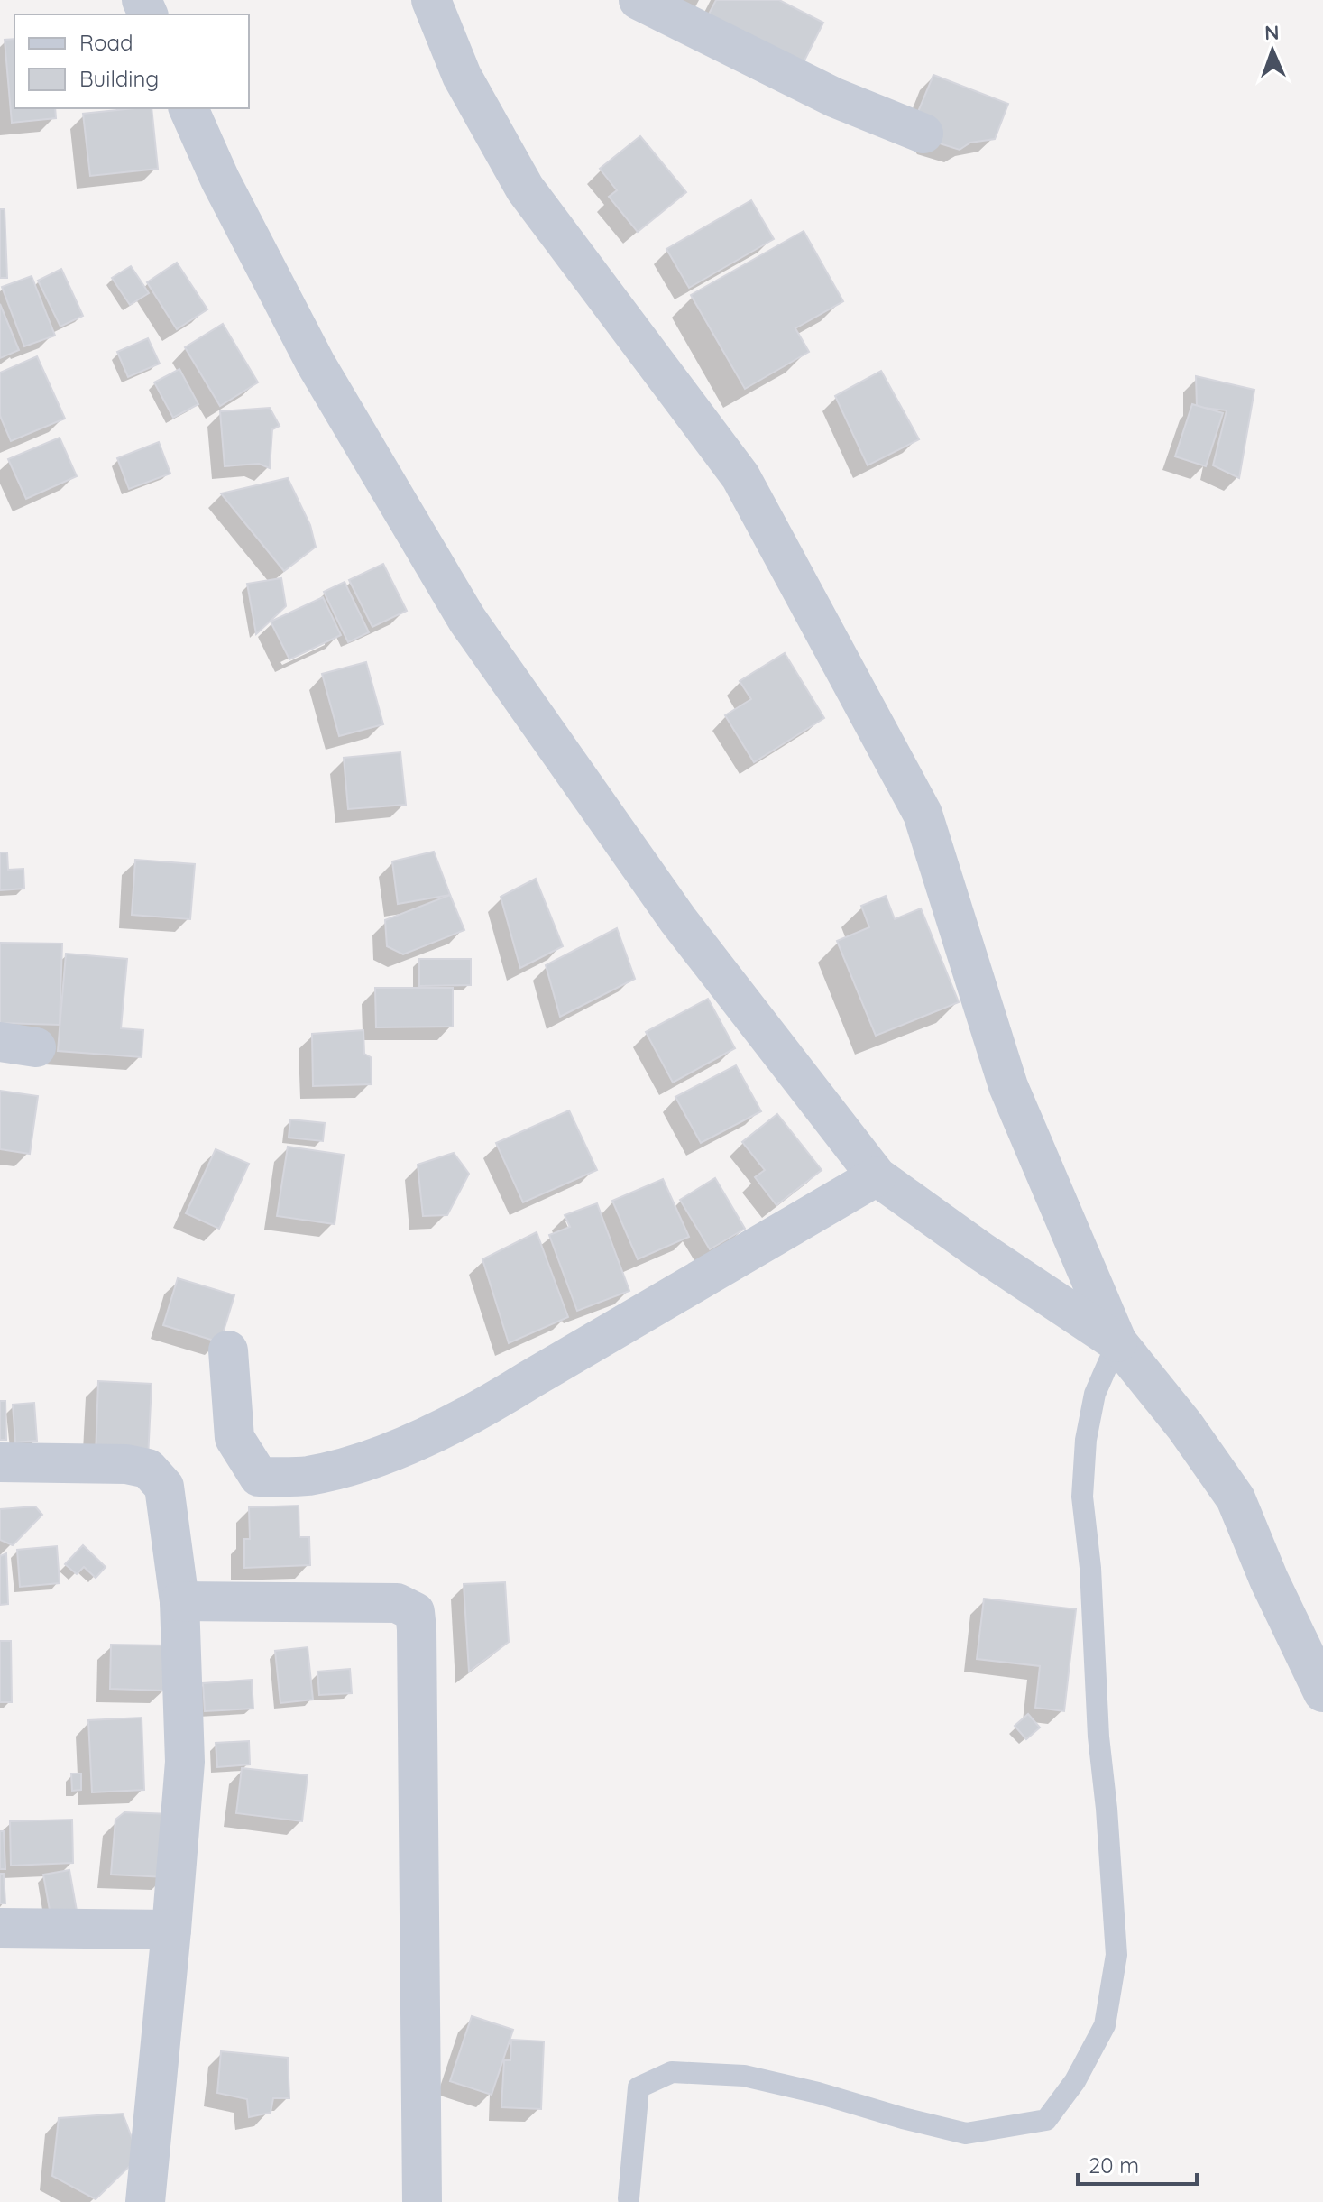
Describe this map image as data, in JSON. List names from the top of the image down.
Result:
{
  "legend": ["Road", "Building"],
  "scale_bar": "20 m",
  "north": "top"
}
